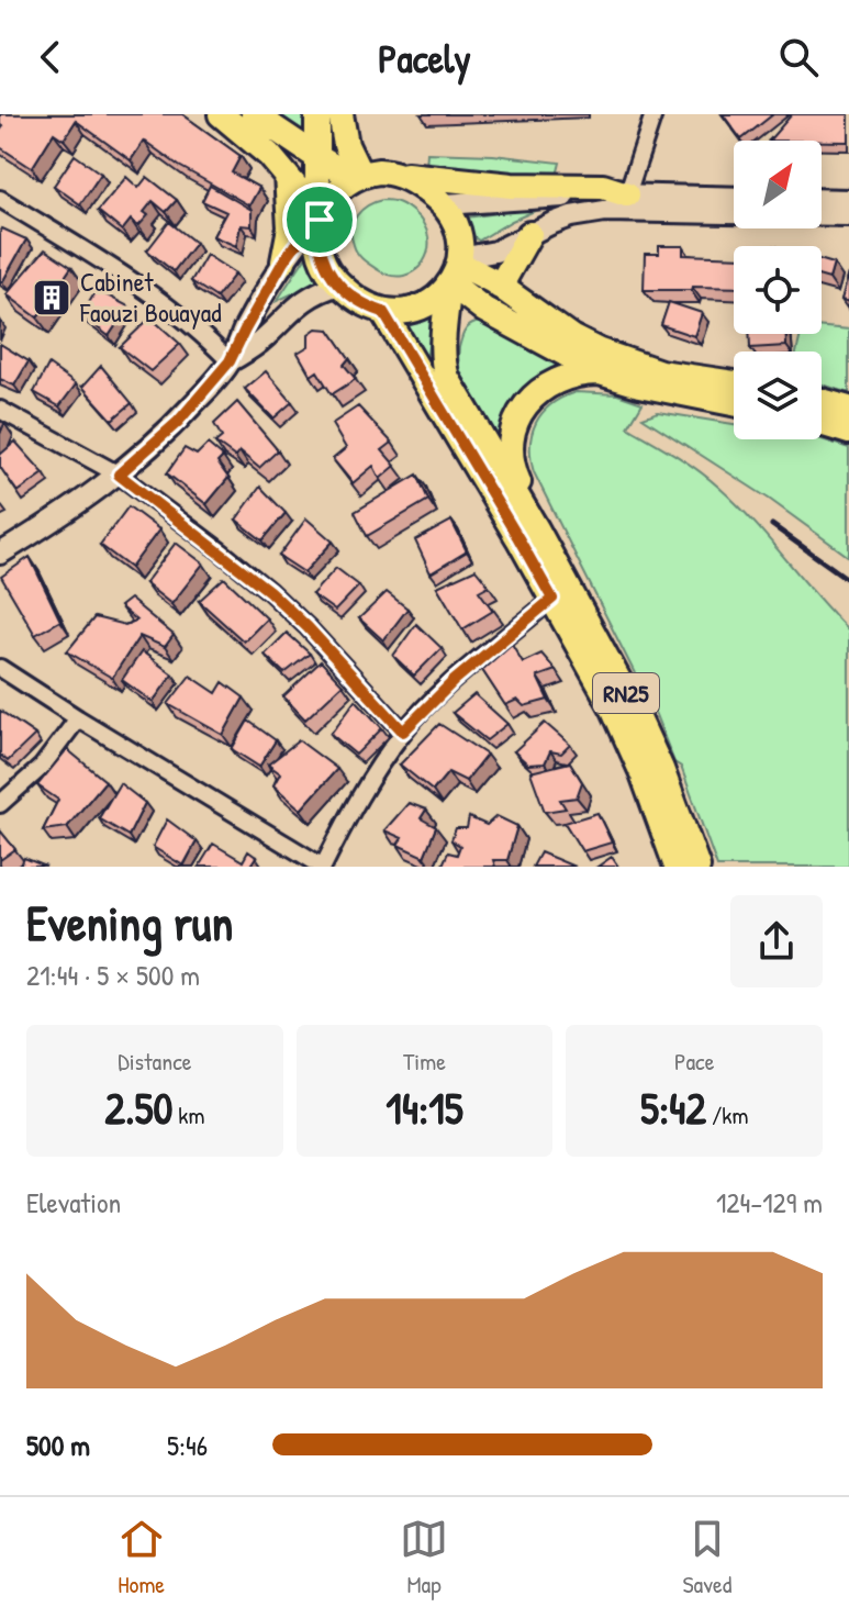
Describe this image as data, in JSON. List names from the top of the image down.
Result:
{
  "streets": {
    "main road": ["RN25"]
  },
  "places": {
    "building": ["Cabinet Faouzi Bouayad"]
  },
  "north": "top right",
  "page": {
    "header": "Pacely",
    "heading": ["Evening run", "21:44 · 5 × 500 m"],
    "stats": [
      ["Distance", "2.50 km"],
      ["Time", "14:15"],
      ["Pace", "5:42 /km"]
    ],
    "chart": ["Elevation", "124–129 m"],
    "list": [
      {
        "name": "500 m",
        "note": "5:46"
      }
    ],
    "tabs": ["Home", "Map", "Saved"]
  }
}
